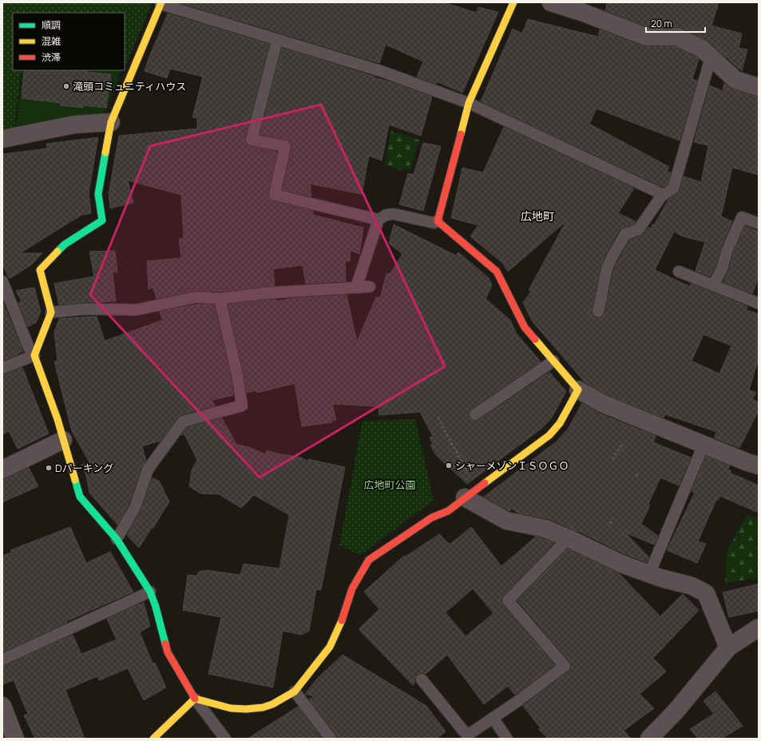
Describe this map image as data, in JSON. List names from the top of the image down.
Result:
{
  "districts": ["広地町"],
  "parks": ["広地町公園"],
  "places": ["滝頭コミュニティハウス", "シャーメゾンＩＳＯＧＯ", "Dパーキング"],
  "legend": ["順調", "混雑", "渋滞"],
  "scale_bar": "20 m"
}
